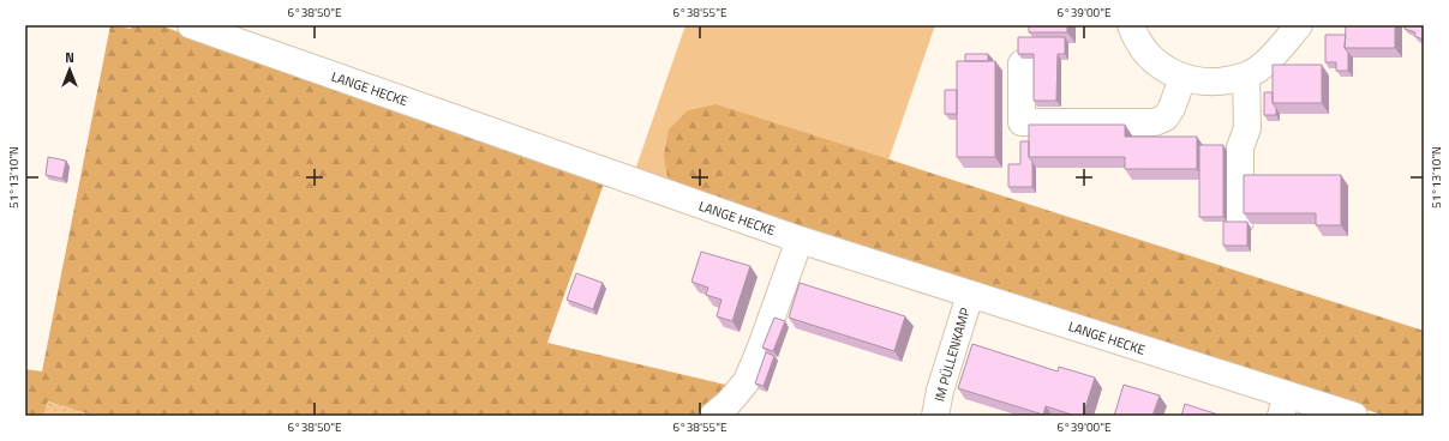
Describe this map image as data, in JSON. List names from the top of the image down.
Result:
{
  "streets": {
    "street": ["LANGE HECKE", "IM PÜLLENKAMP"]
  },
  "crossings": [
    ["LANGE HECKE", "IM PÜLLENKAMP"]
  ],
  "north": "top",
  "coordinates": [
    "6°38'50\"E",
    "6°38'55\"E",
    "6°39'00\"E",
    "51°13'10\"N"
  ]
}
